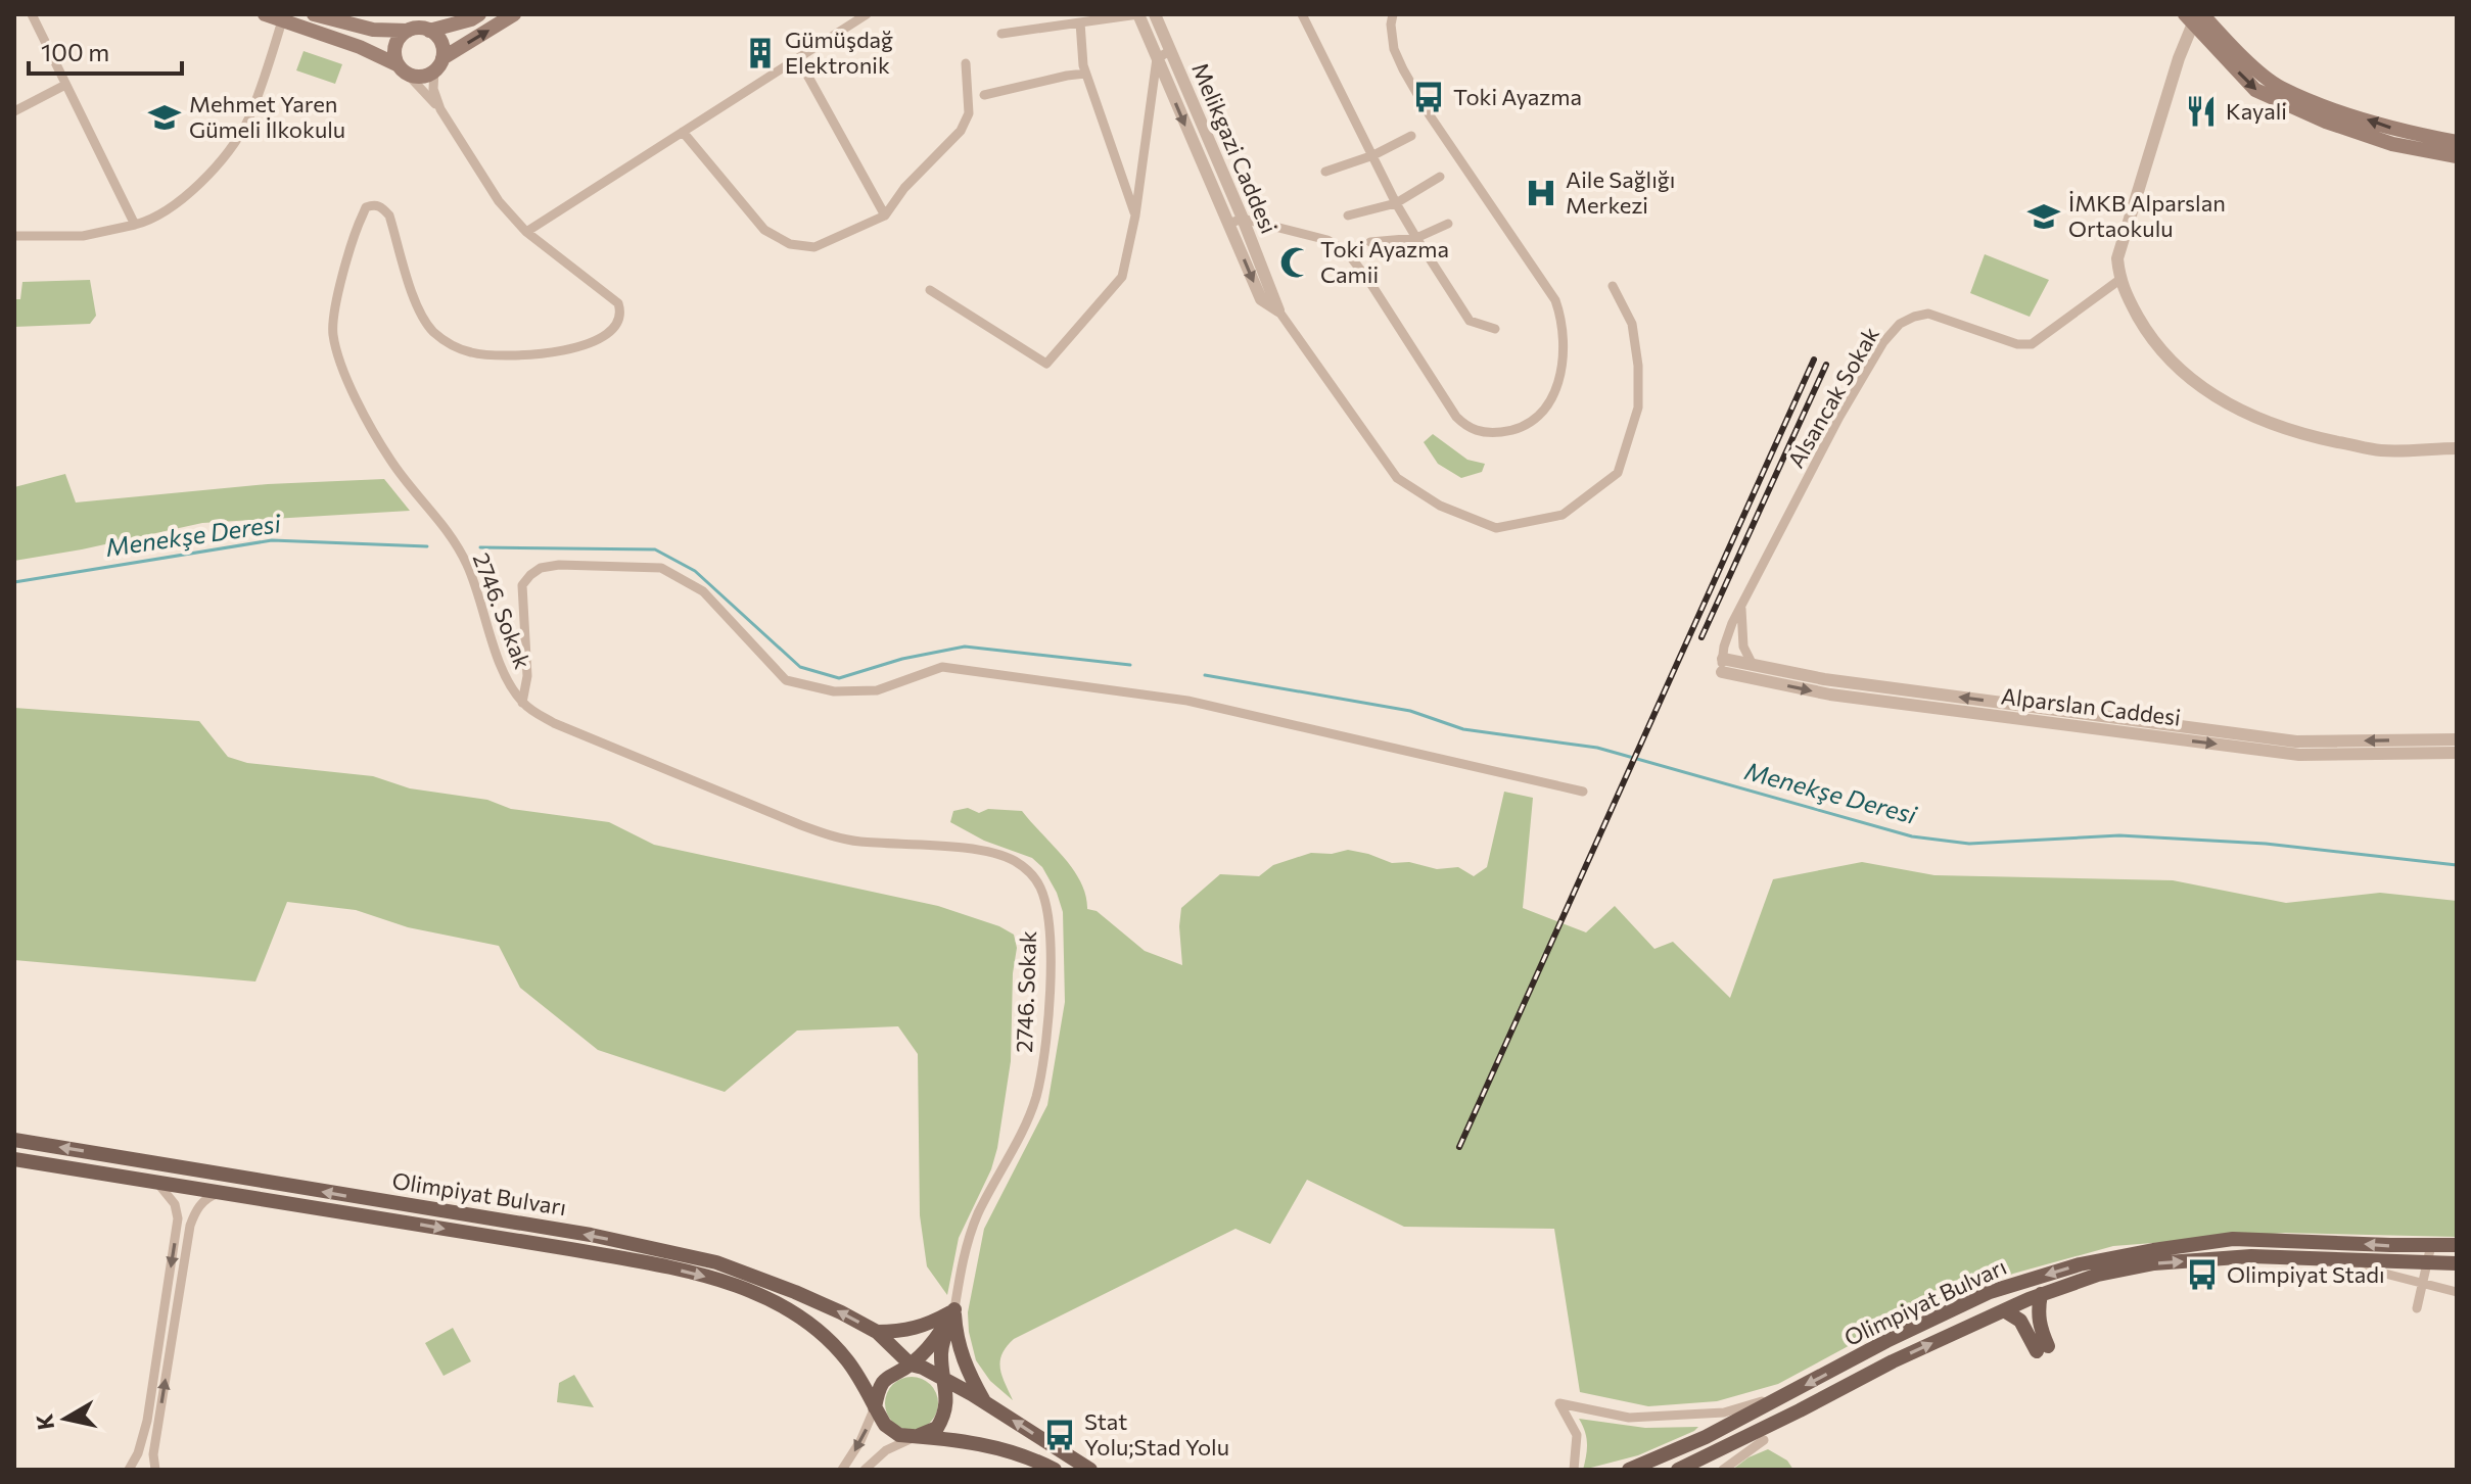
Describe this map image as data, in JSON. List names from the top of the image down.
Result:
{
  "streets": {
    "main road": ["Olimpiyat Bulvarı"],
    "street": [
      "Melikgazi Caddesi",
      "Alsancak Sokak",
      "2746. Sokak",
      "Alparslan Caddesi"
    ]
  },
  "crossings": [
    ["Alsancak Sokak", "Alparslan Caddesi"]
  ],
  "water": ["Menekşe Deresi"],
  "places": {
    "building": ["Gümüşdağ Elektronik"],
    "bus stop": ["Toki Ayazma", "Olimpiyat Stadı", "Stat Yolu;Stad Yolu"],
    "restaurant": ["Kayali"],
    "school or university": ["Mehmet Yaren Gümeli İlkokulu", "İMKB Alparslan Ortaokulu"],
    "hospital": ["Aile Sağlığı Merkezi"],
    "mosque": ["Toki Ayazma Camii"]
  },
  "scale_bar": "100 m",
  "north": "left"
}
